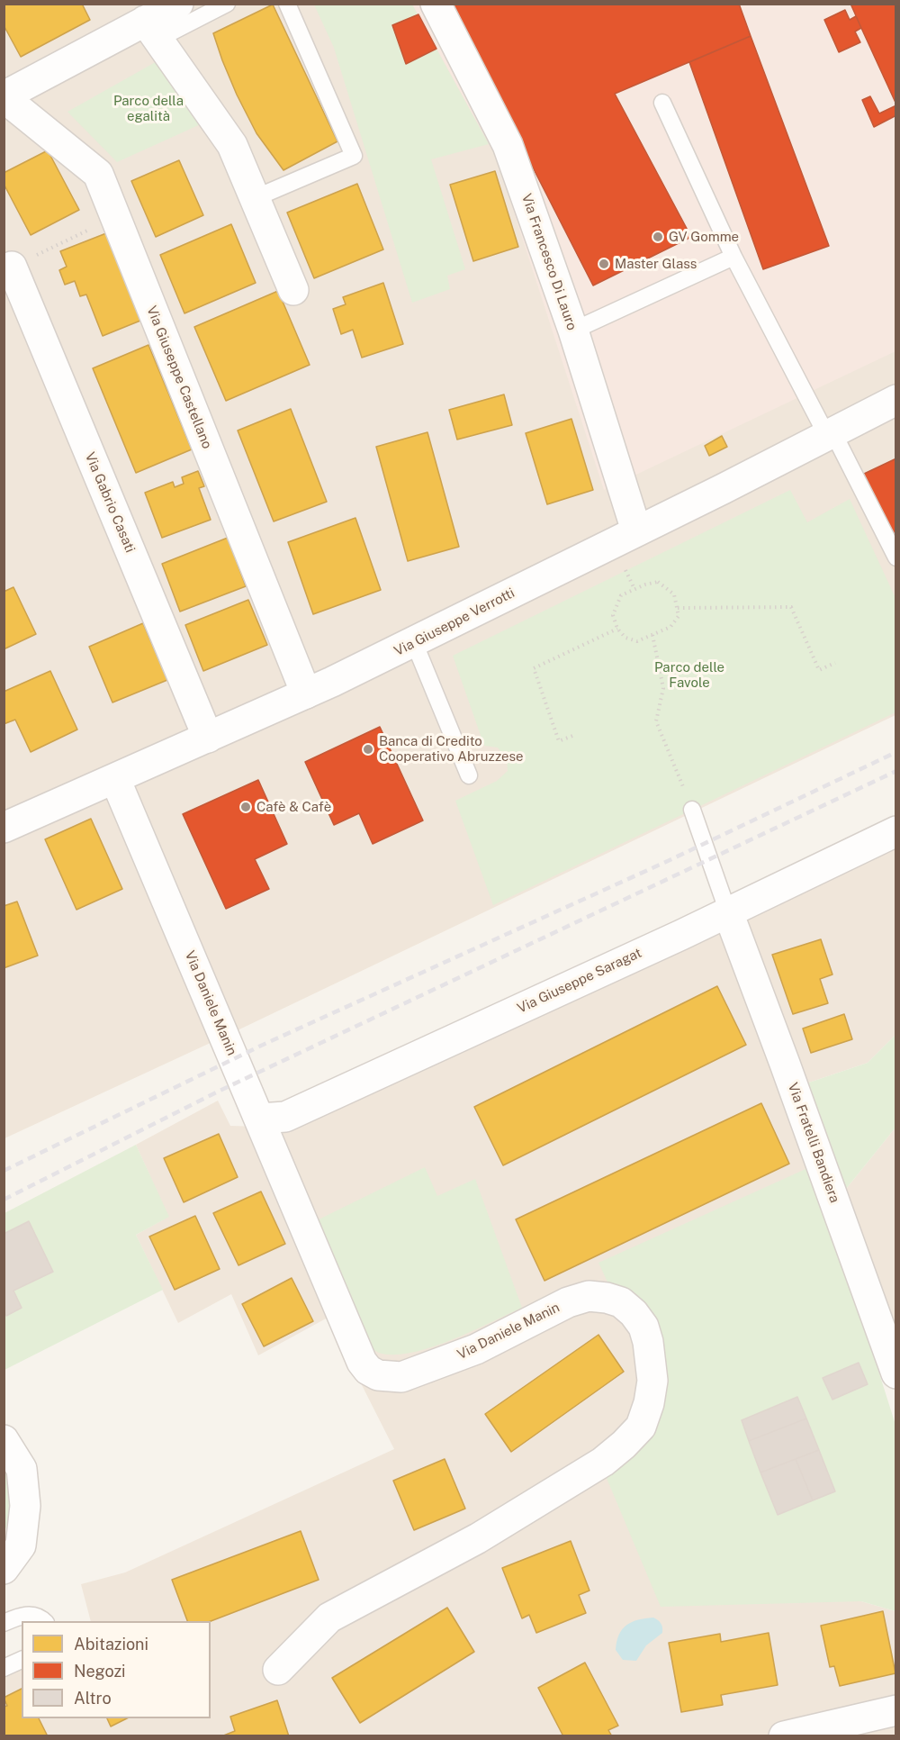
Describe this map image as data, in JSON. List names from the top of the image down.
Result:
{
  "streets": {
    "street": [
      "Via Francesco Di Lauro",
      "Via Giuseppe Castellano",
      "Via Gabrio Casati",
      "Via Giuseppe Verrotti",
      "Via Giuseppe Saragat",
      "Via Daniele Manin",
      "Via Fratelli Bandiera"
    ]
  },
  "crossings": [
    ["Via Francesco Di Lauro", "Via Giuseppe Verrotti"],
    ["Via Giuseppe Castellano", "Via Giuseppe Verrotti"],
    ["Via Gabrio Casati", "Via Giuseppe Verrotti"],
    ["Via Giuseppe Verrotti", "Via Daniele Manin"],
    ["Via Giuseppe Saragat", "Via Daniele Manin"],
    ["Via Giuseppe Saragat", "Via Fratelli Bandiera"]
  ],
  "parks": ["Parco della egalità", "Parco delle Favole"],
  "places": [
    "GV Gomme",
    "Master Glass",
    "Banca di Credito Cooperativo Abruzzese",
    "Cafè & Cafè"
  ],
  "legend": ["Abitazioni", "Negozi", "Altro"]
}
